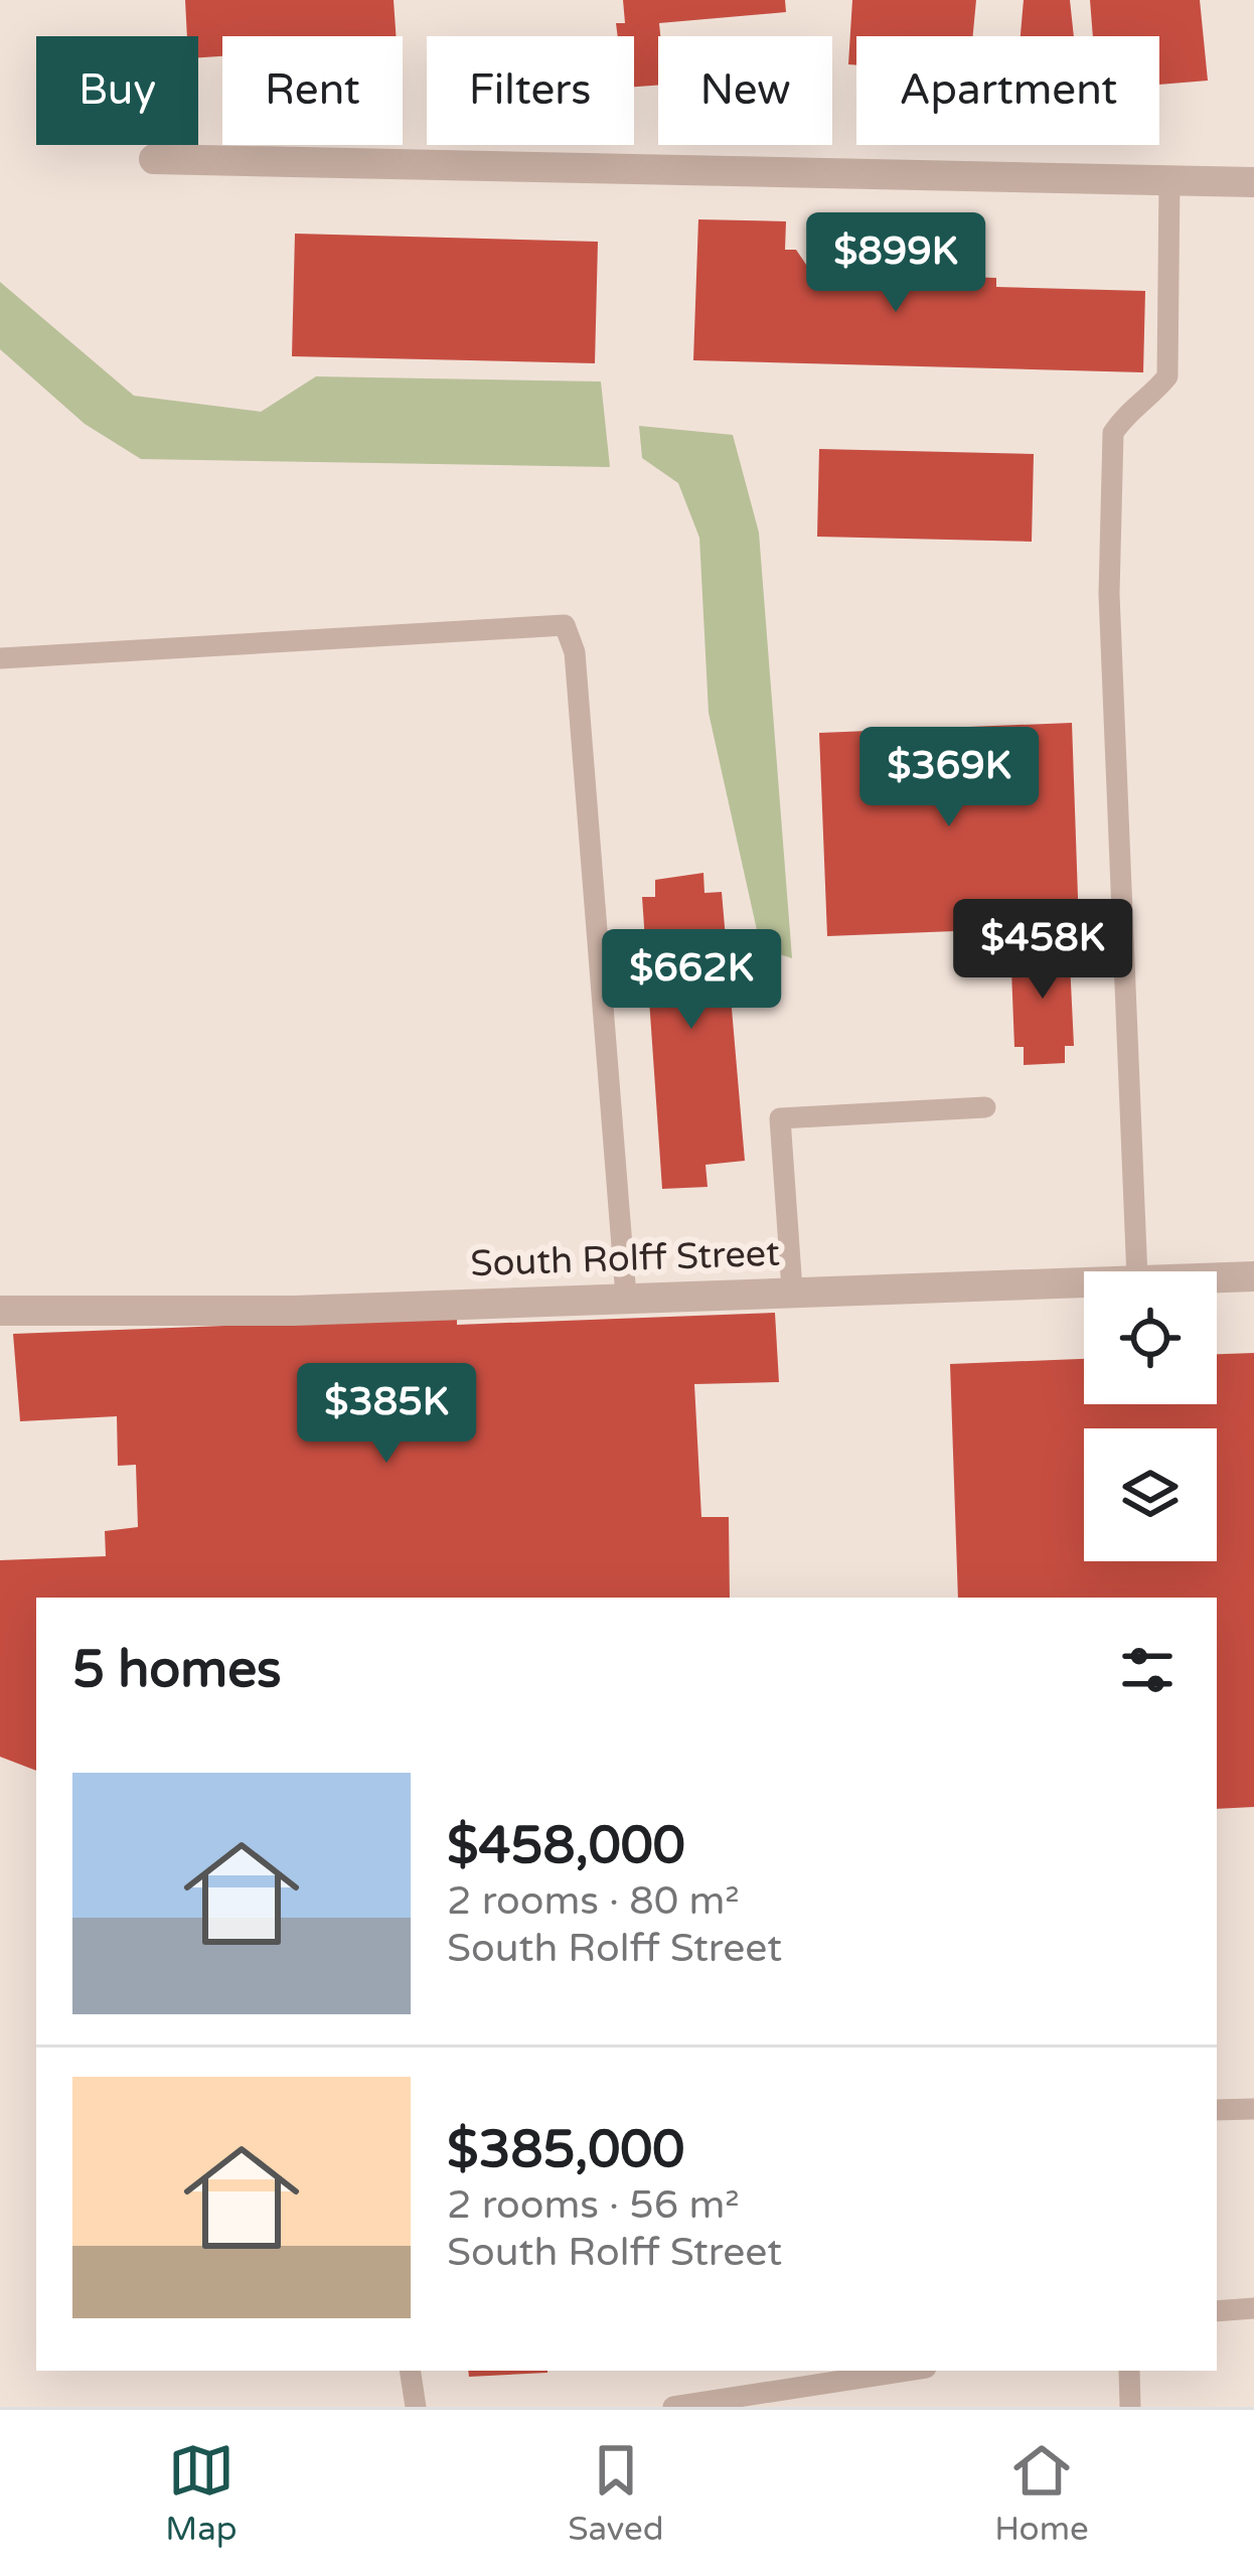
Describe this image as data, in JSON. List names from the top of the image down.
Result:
{
  "streets": {
    "street": ["South Rolff Street"]
  },
  "page": {
    "chip": [
      "Buy",
      "Rent",
      "Filters",
      "New",
      "Apartment"
    ],
    "price": [
      "$899K",
      "$369K",
      "$458K",
      "$662K",
      "$385K"
    ],
    "heading": "5 homes",
    "list": [
      {
        "name": "$458,000",
        "note": "2 rooms · 80 m² · South Rolff Street"
      },
      {
        "name": "$385,000",
        "note": "2 rooms · 56 m² · South Rolff Street"
      }
    ],
    "tabs": ["Map", "Saved", "Home"]
  }
}
